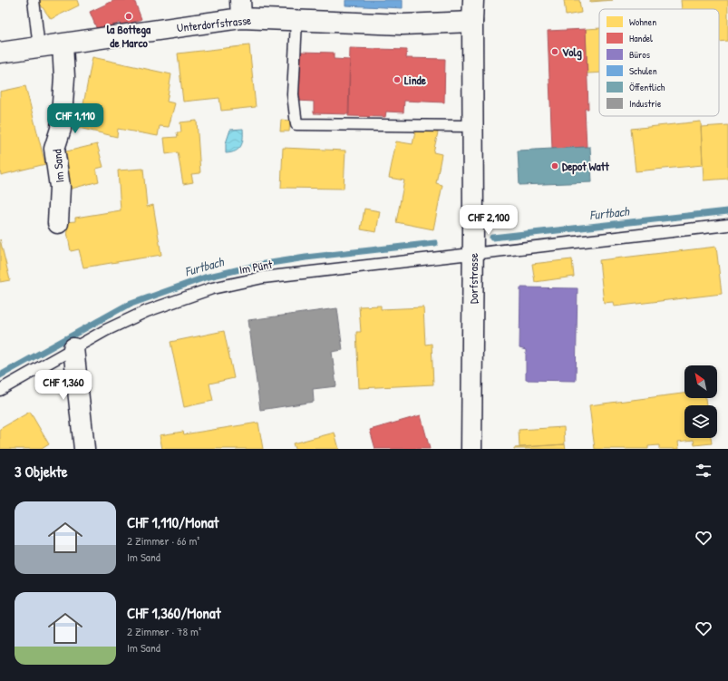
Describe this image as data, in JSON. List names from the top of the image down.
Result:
{
  "streets": {
    "street": ["Unterdorfstrasse", "Im Sand", "Dorfstrasse"],
    "lane": ["Im Pünt"]
  },
  "crossings": [
    ["Unterdorfstrasse", "Im Sand"],
    ["Unterdorfstrasse", "Dorfstrasse"],
    ["Im Pünt", "Dorfstrasse"]
  ],
  "water": ["Furtbach"],
  "places": [
    "la Bottega de Marco",
    "Volg",
    "Linde",
    "Depot Watt"
  ],
  "legend": [
    "Wohnen",
    "Handel",
    "Büros",
    "Schulen",
    "Öffentlich",
    "Industrie"
  ],
  "north": "top left",
  "page": {
    "price": ["CHF 1,110", "CHF 2,100", "CHF 1,360"],
    "heading": "3 Objekte",
    "list": [
      {
        "name": "CHF 1,110/Monat",
        "note": "2 Zimmer · 66 m² · Im Sand"
      },
      {
        "name": "CHF 1,360/Monat",
        "note": "2 Zimmer · 78 m² · Im Sand"
      }
    ]
  }
}
